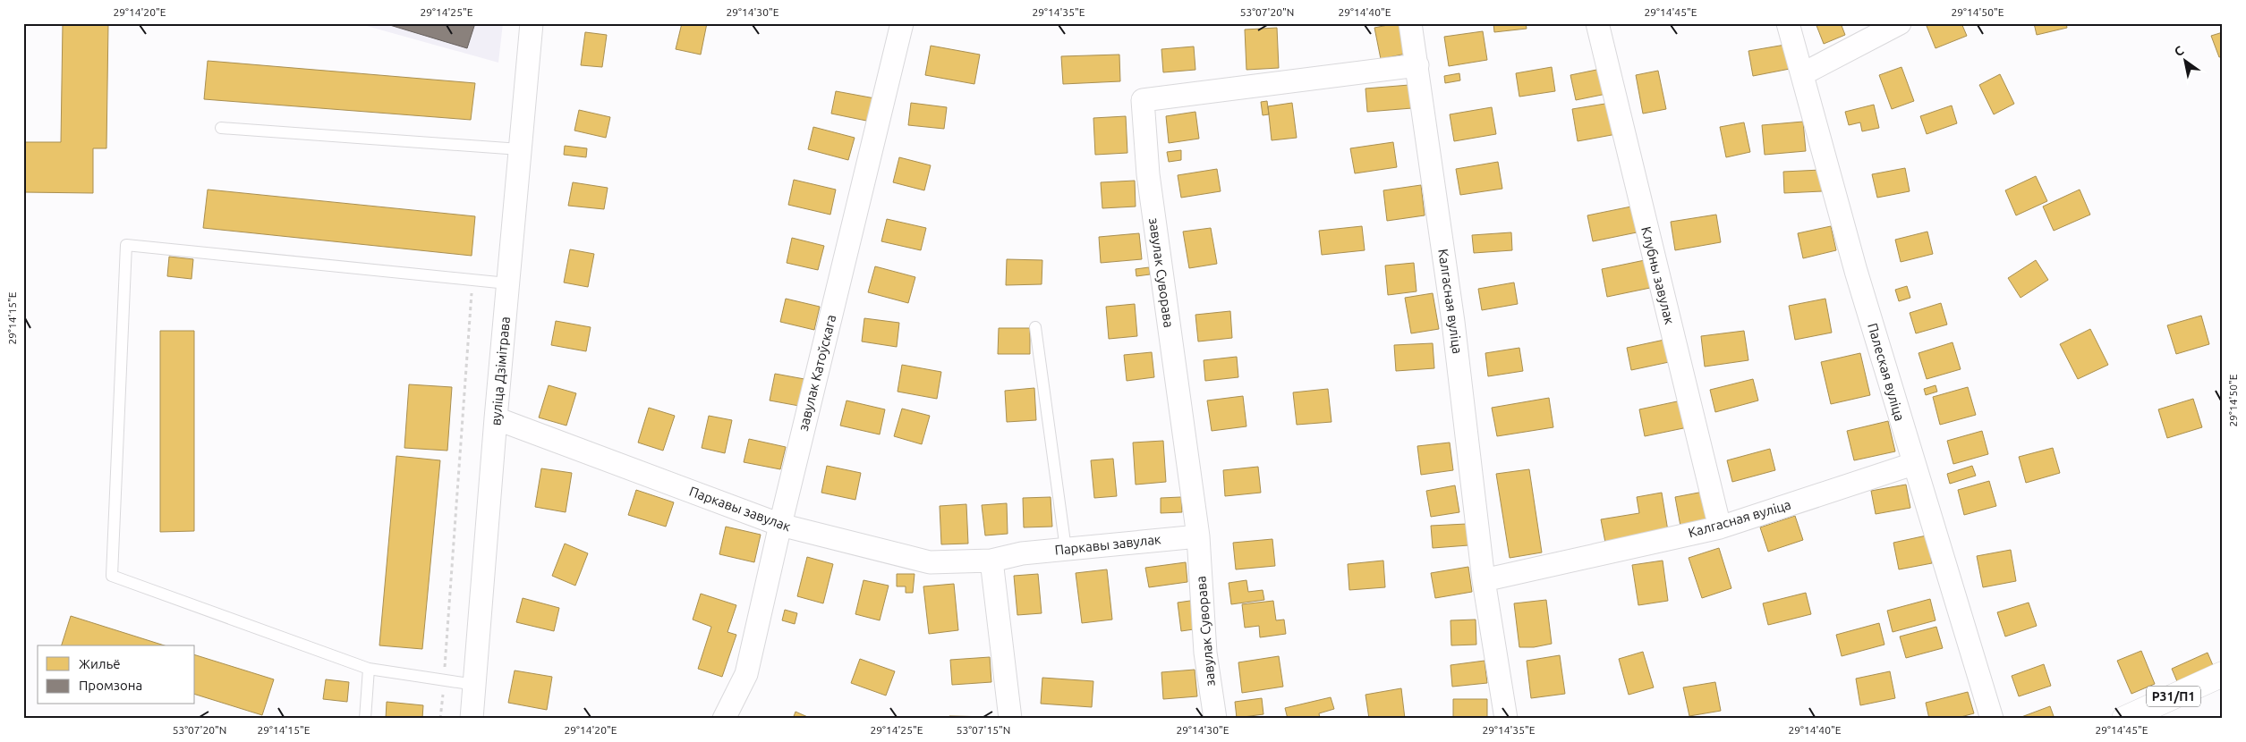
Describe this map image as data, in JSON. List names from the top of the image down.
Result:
{
  "streets": {
    "main road": ["Р31/П1"],
    "street": [
      "завулак Суворава",
      "Клубны завулак",
      "Калгасная вуліца",
      "вуліца Дзімітрава",
      "Палеская вуліца",
      "завулак Катоўскага",
      "Паркавы завулак"
    ]
  },
  "crossings": [
    ["завулак Суворава", "Калгасная вуліца"],
    ["завулак Суворава", "Паркавы завулак"],
    ["Клубны завулак", "Калгасная вуліца"],
    ["Калгасная вуліца", "Палеская вуліца"],
    ["вуліца Дзімітрава", "Паркавы завулак"],
    ["завулак Катоўскага", "Паркавы завулак"]
  ],
  "legend": ["Жильё", "Промзона"],
  "north": "top left",
  "coordinates": [
    "29°14'20\"E",
    "29°14'25\"E",
    "29°14'30\"E",
    "29°14'35\"E",
    "53°07'20\"N",
    "29°14'40\"E",
    "29°14'45\"E",
    "29°14'50\"E",
    "29°14'15\"E",
    "53°07'15\"N"
  ]
}
